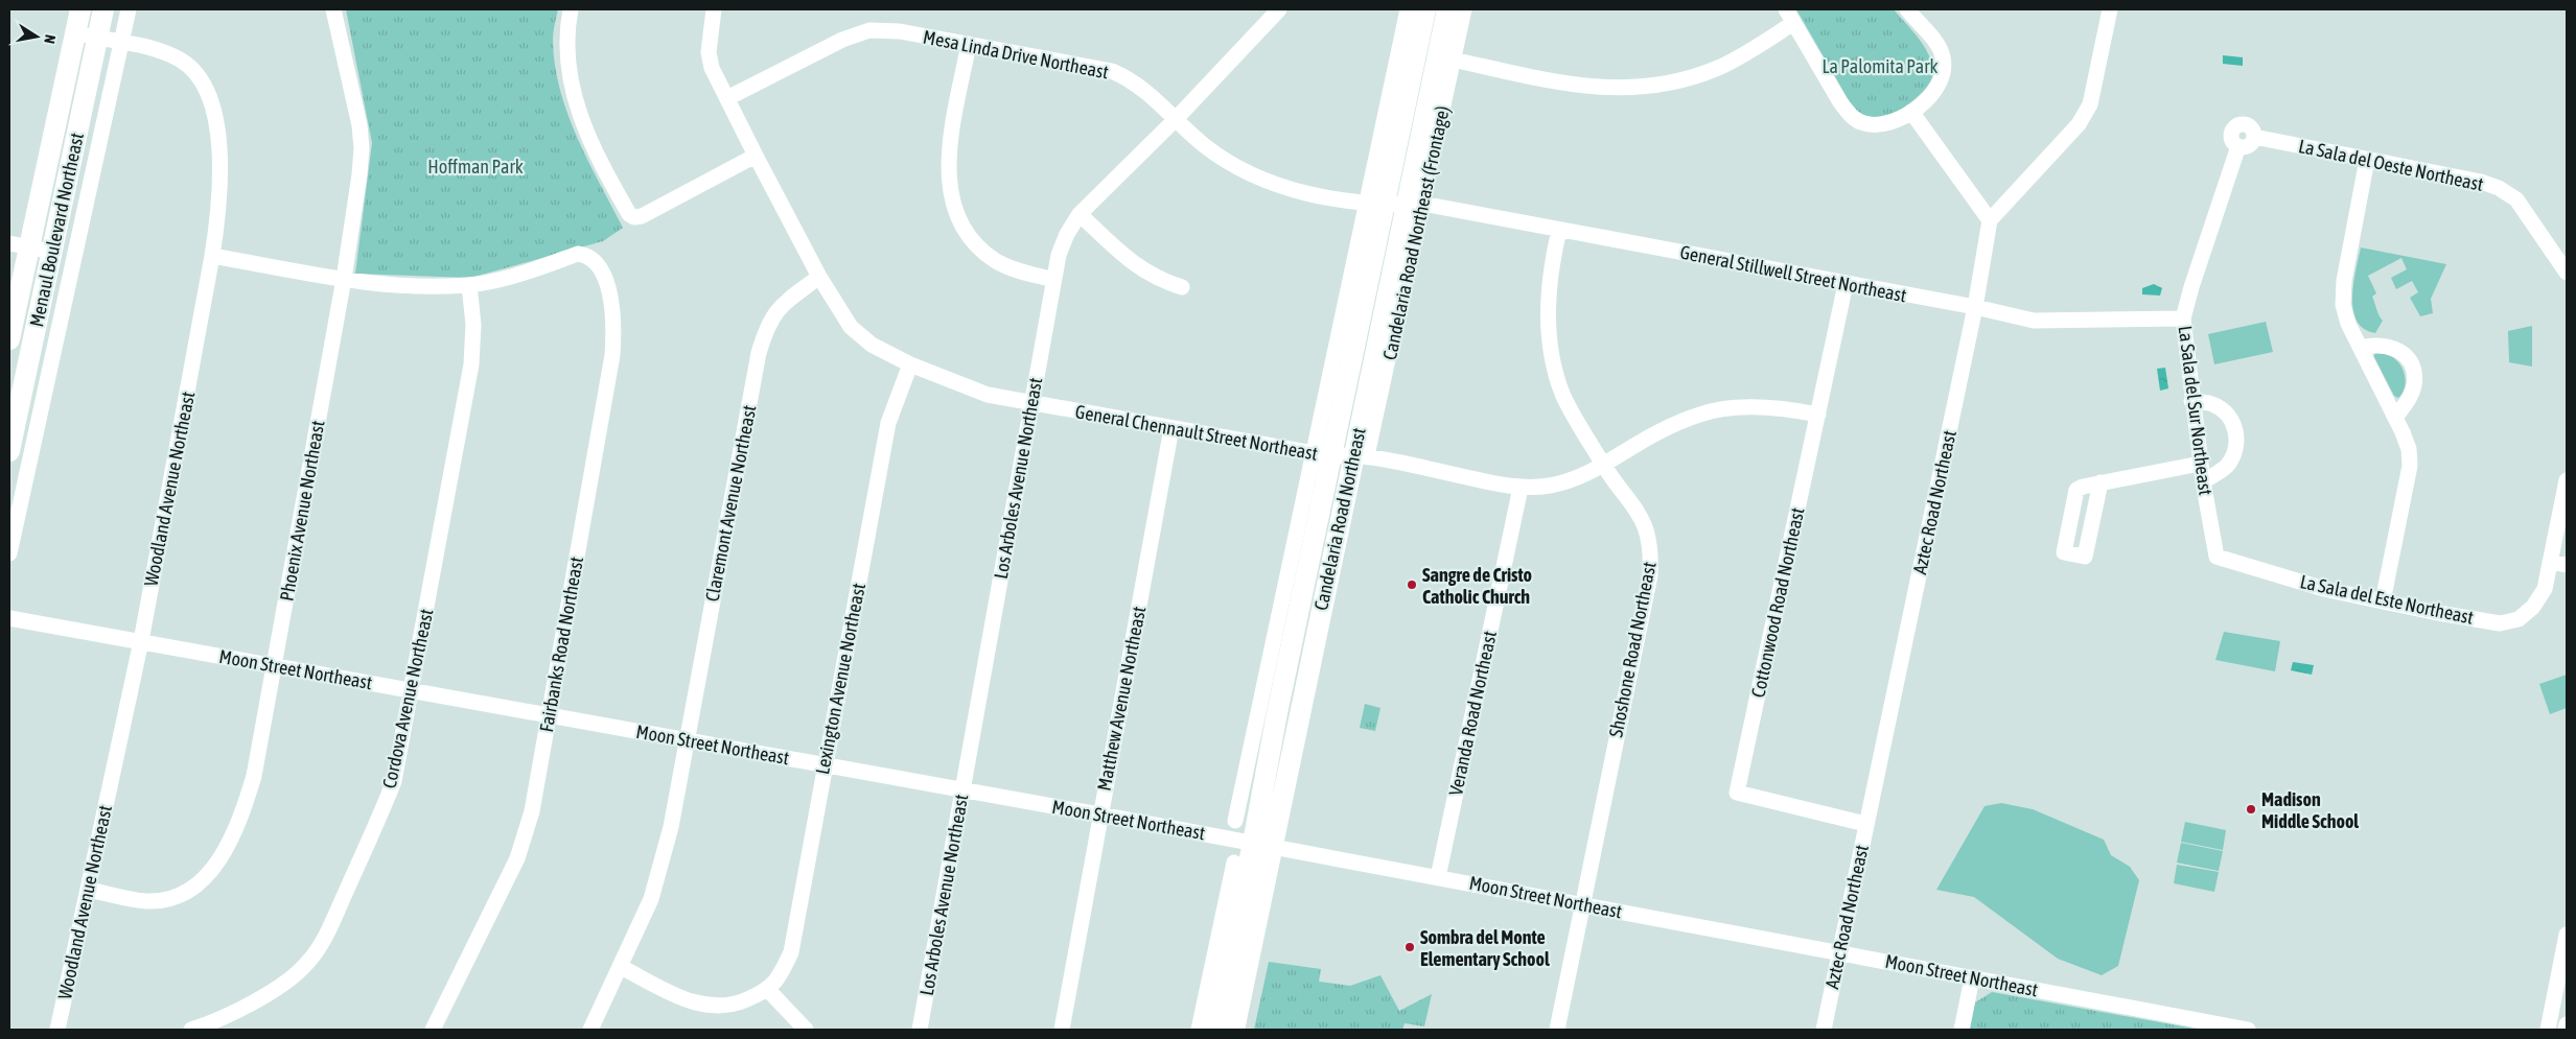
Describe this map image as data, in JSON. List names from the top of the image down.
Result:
{
  "streets": {
    "main road": ["Menaul Boulevard Northeast", "Candelaria Road Northeast"],
    "street": [
      "Mesa Linda Drive Northeast",
      "La Sala del Oeste Northeast",
      "Candelaria Road Northeast (Frontage)",
      "General Stillwell Street Northeast",
      "La Sala del Sur Northeast",
      "General Chennault Street Northeast",
      "Los Arboles Avenue Northeast",
      "Woodland Avenue Northeast",
      "Aztec Road Northeast",
      "Claremont Avenue Northeast",
      "Phoenix Avenue Northeast",
      "La Sala del Este Northeast",
      "Cottonwood Road Northeast",
      "Fairbanks Road Northeast",
      "Shoshone Road Northeast",
      "Moon Street Northeast",
      "Lexington Avenue Northeast",
      "Cordova Avenue Northeast",
      "Matthew Avenue Northeast",
      "Veranda Road Northeast"
    ]
  },
  "crossings": [
    ["Mesa Linda Drive Northeast", "Candelaria Road Northeast (Frontage)"],
    ["Mesa Linda Drive Northeast", "General Stillwell Street Northeast"],
    ["Mesa Linda Drive Northeast", "Los Arboles Avenue Northeast"],
    ["Mesa Linda Drive Northeast", "Candelaria Road Northeast"],
    ["La Sala del Oeste Northeast", "La Sala del Sur Northeast"],
    ["Menaul Boulevard Northeast", "Woodland Avenue Northeast"],
    ["Candelaria Road Northeast (Frontage)", "General Stillwell Street Northeast"],
    ["Candelaria Road Northeast (Frontage)", "Candelaria Road Northeast"],
    ["General Stillwell Street Northeast", "La Sala del Sur Northeast"],
    ["General Stillwell Street Northeast", "Aztec Road Northeast"],
    ["General Stillwell Street Northeast", "Candelaria Road Northeast"],
    ["General Stillwell Street Northeast", "Cottonwood Road Northeast"],
    ["General Stillwell Street Northeast", "Shoshone Road Northeast"],
    ["La Sala del Sur Northeast", "La Sala del Este Northeast"],
    ["General Chennault Street Northeast", "Los Arboles Avenue Northeast"],
    ["General Chennault Street Northeast", "Claremont Avenue Northeast"],
    ["General Chennault Street Northeast", "Candelaria Road Northeast"],
    ["General Chennault Street Northeast", "Cottonwood Road Northeast"],
    ["General Chennault Street Northeast", "Shoshone Road Northeast"],
    ["General Chennault Street Northeast", "Lexington Avenue Northeast"],
    ["General Chennault Street Northeast", "Matthew Avenue Northeast"],
    ["General Chennault Street Northeast", "Veranda Road Northeast"],
    ["Los Arboles Avenue Northeast", "Moon Street Northeast"],
    ["Woodland Avenue Northeast", "Phoenix Avenue Northeast"],
    ["Woodland Avenue Northeast", "Moon Street Northeast"],
    ["Aztec Road Northeast", "Cottonwood Road Northeast"],
    ["Aztec Road Northeast", "Moon Street Northeast"],
    ["Claremont Avenue Northeast", "Moon Street Northeast"],
    ["Phoenix Avenue Northeast", "Moon Street Northeast"],
    ["Candelaria Road Northeast", "Moon Street Northeast"],
    ["Fairbanks Road Northeast", "Moon Street Northeast"],
    ["Fairbanks Road Northeast", "Cordova Avenue Northeast"],
    ["Shoshone Road Northeast", "Moon Street Northeast"],
    ["Moon Street Northeast", "Lexington Avenue Northeast"],
    ["Moon Street Northeast", "Cordova Avenue Northeast"],
    ["Moon Street Northeast", "Matthew Avenue Northeast"],
    ["Moon Street Northeast", "Veranda Road Northeast"]
  ],
  "parks": ["La Palomita Park", "Hoffman Park"],
  "places": ["Sangre de Cristo Catholic Church", "Madison Middle School", "Sombra del Monte Elementary School"],
  "north": "right"
}
